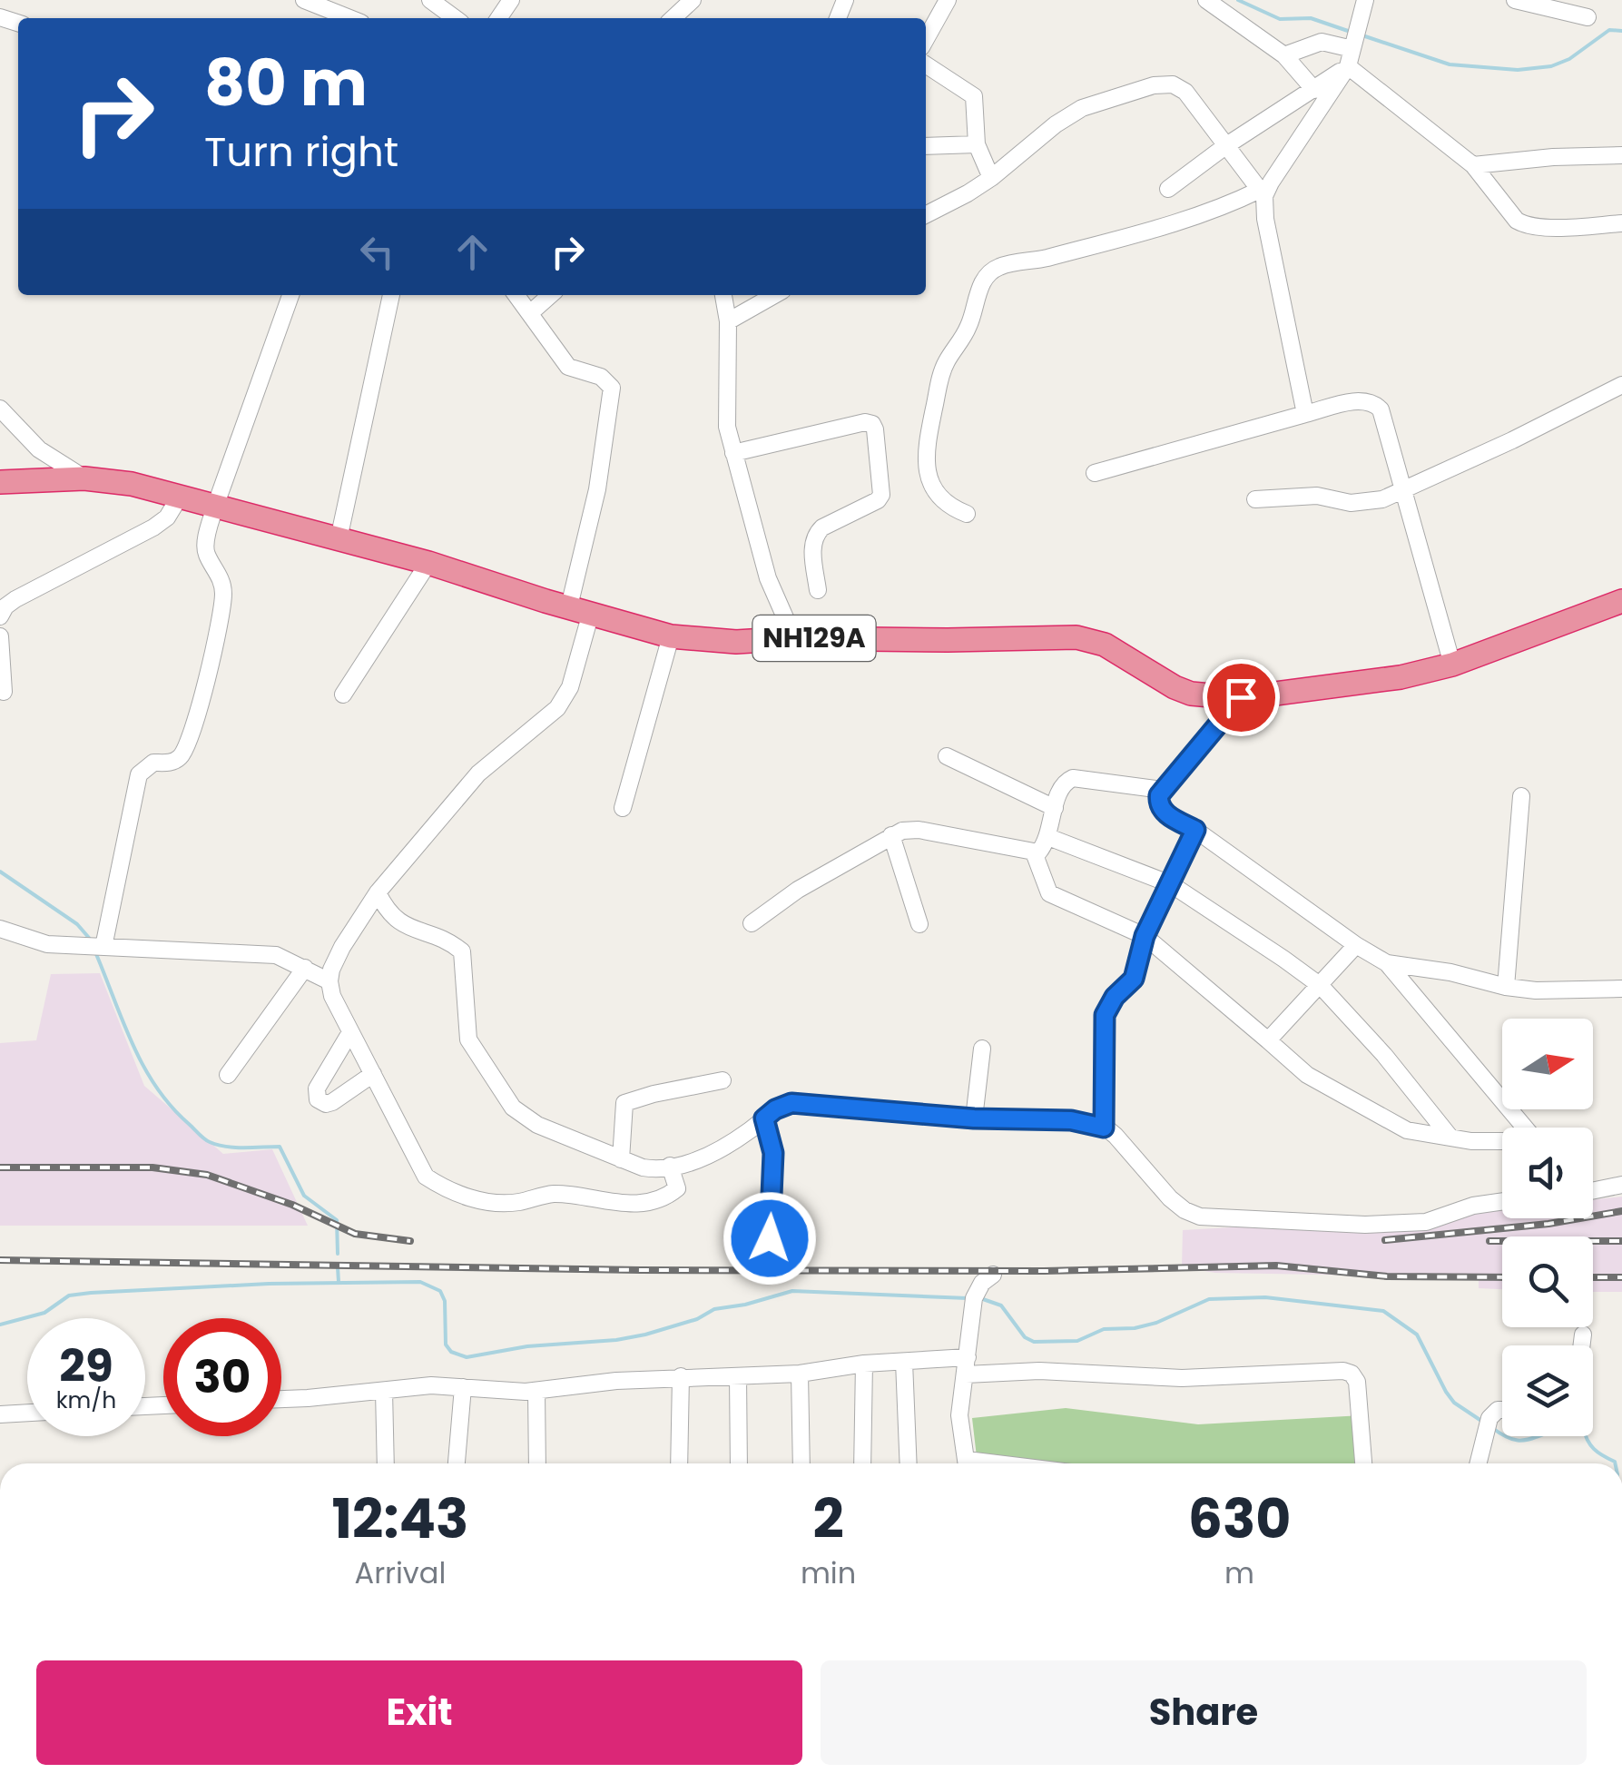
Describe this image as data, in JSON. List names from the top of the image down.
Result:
{
  "streets": {
    "highway": ["NH129A"]
  },
  "north": "right",
  "page": {
    "turn": ["80 m", "Turn right"],
    "speed": "29 km/h",
    "limit": "30",
    "eta": [
      "12:43",
      "Arrival",
      "2",
      "min",
      "630",
      "m"
    ],
    "buttons": ["Exit", "Share"]
  }
}
